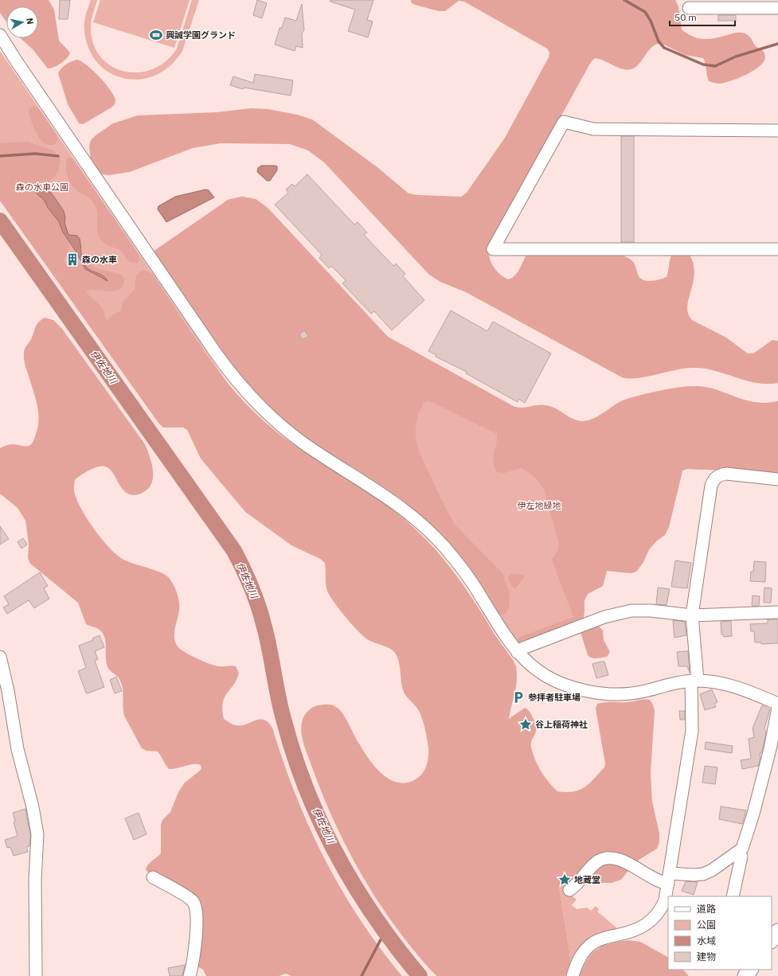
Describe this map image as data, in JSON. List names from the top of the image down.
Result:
{
  "water": ["伊佐地川"],
  "parks": ["森の水車公園", "伊左地緑地"],
  "places": {
    "sports": ["興誠学園グランド"],
    "building": ["森の水車"],
    "parking": ["参拝者駐車場"],
    "place": ["谷上稲荷神社", "地蔵堂"]
  },
  "legend": [
    "道路",
    "公園",
    "水域",
    "建物"
  ],
  "scale_bar": "50 m",
  "north": "right"
}
